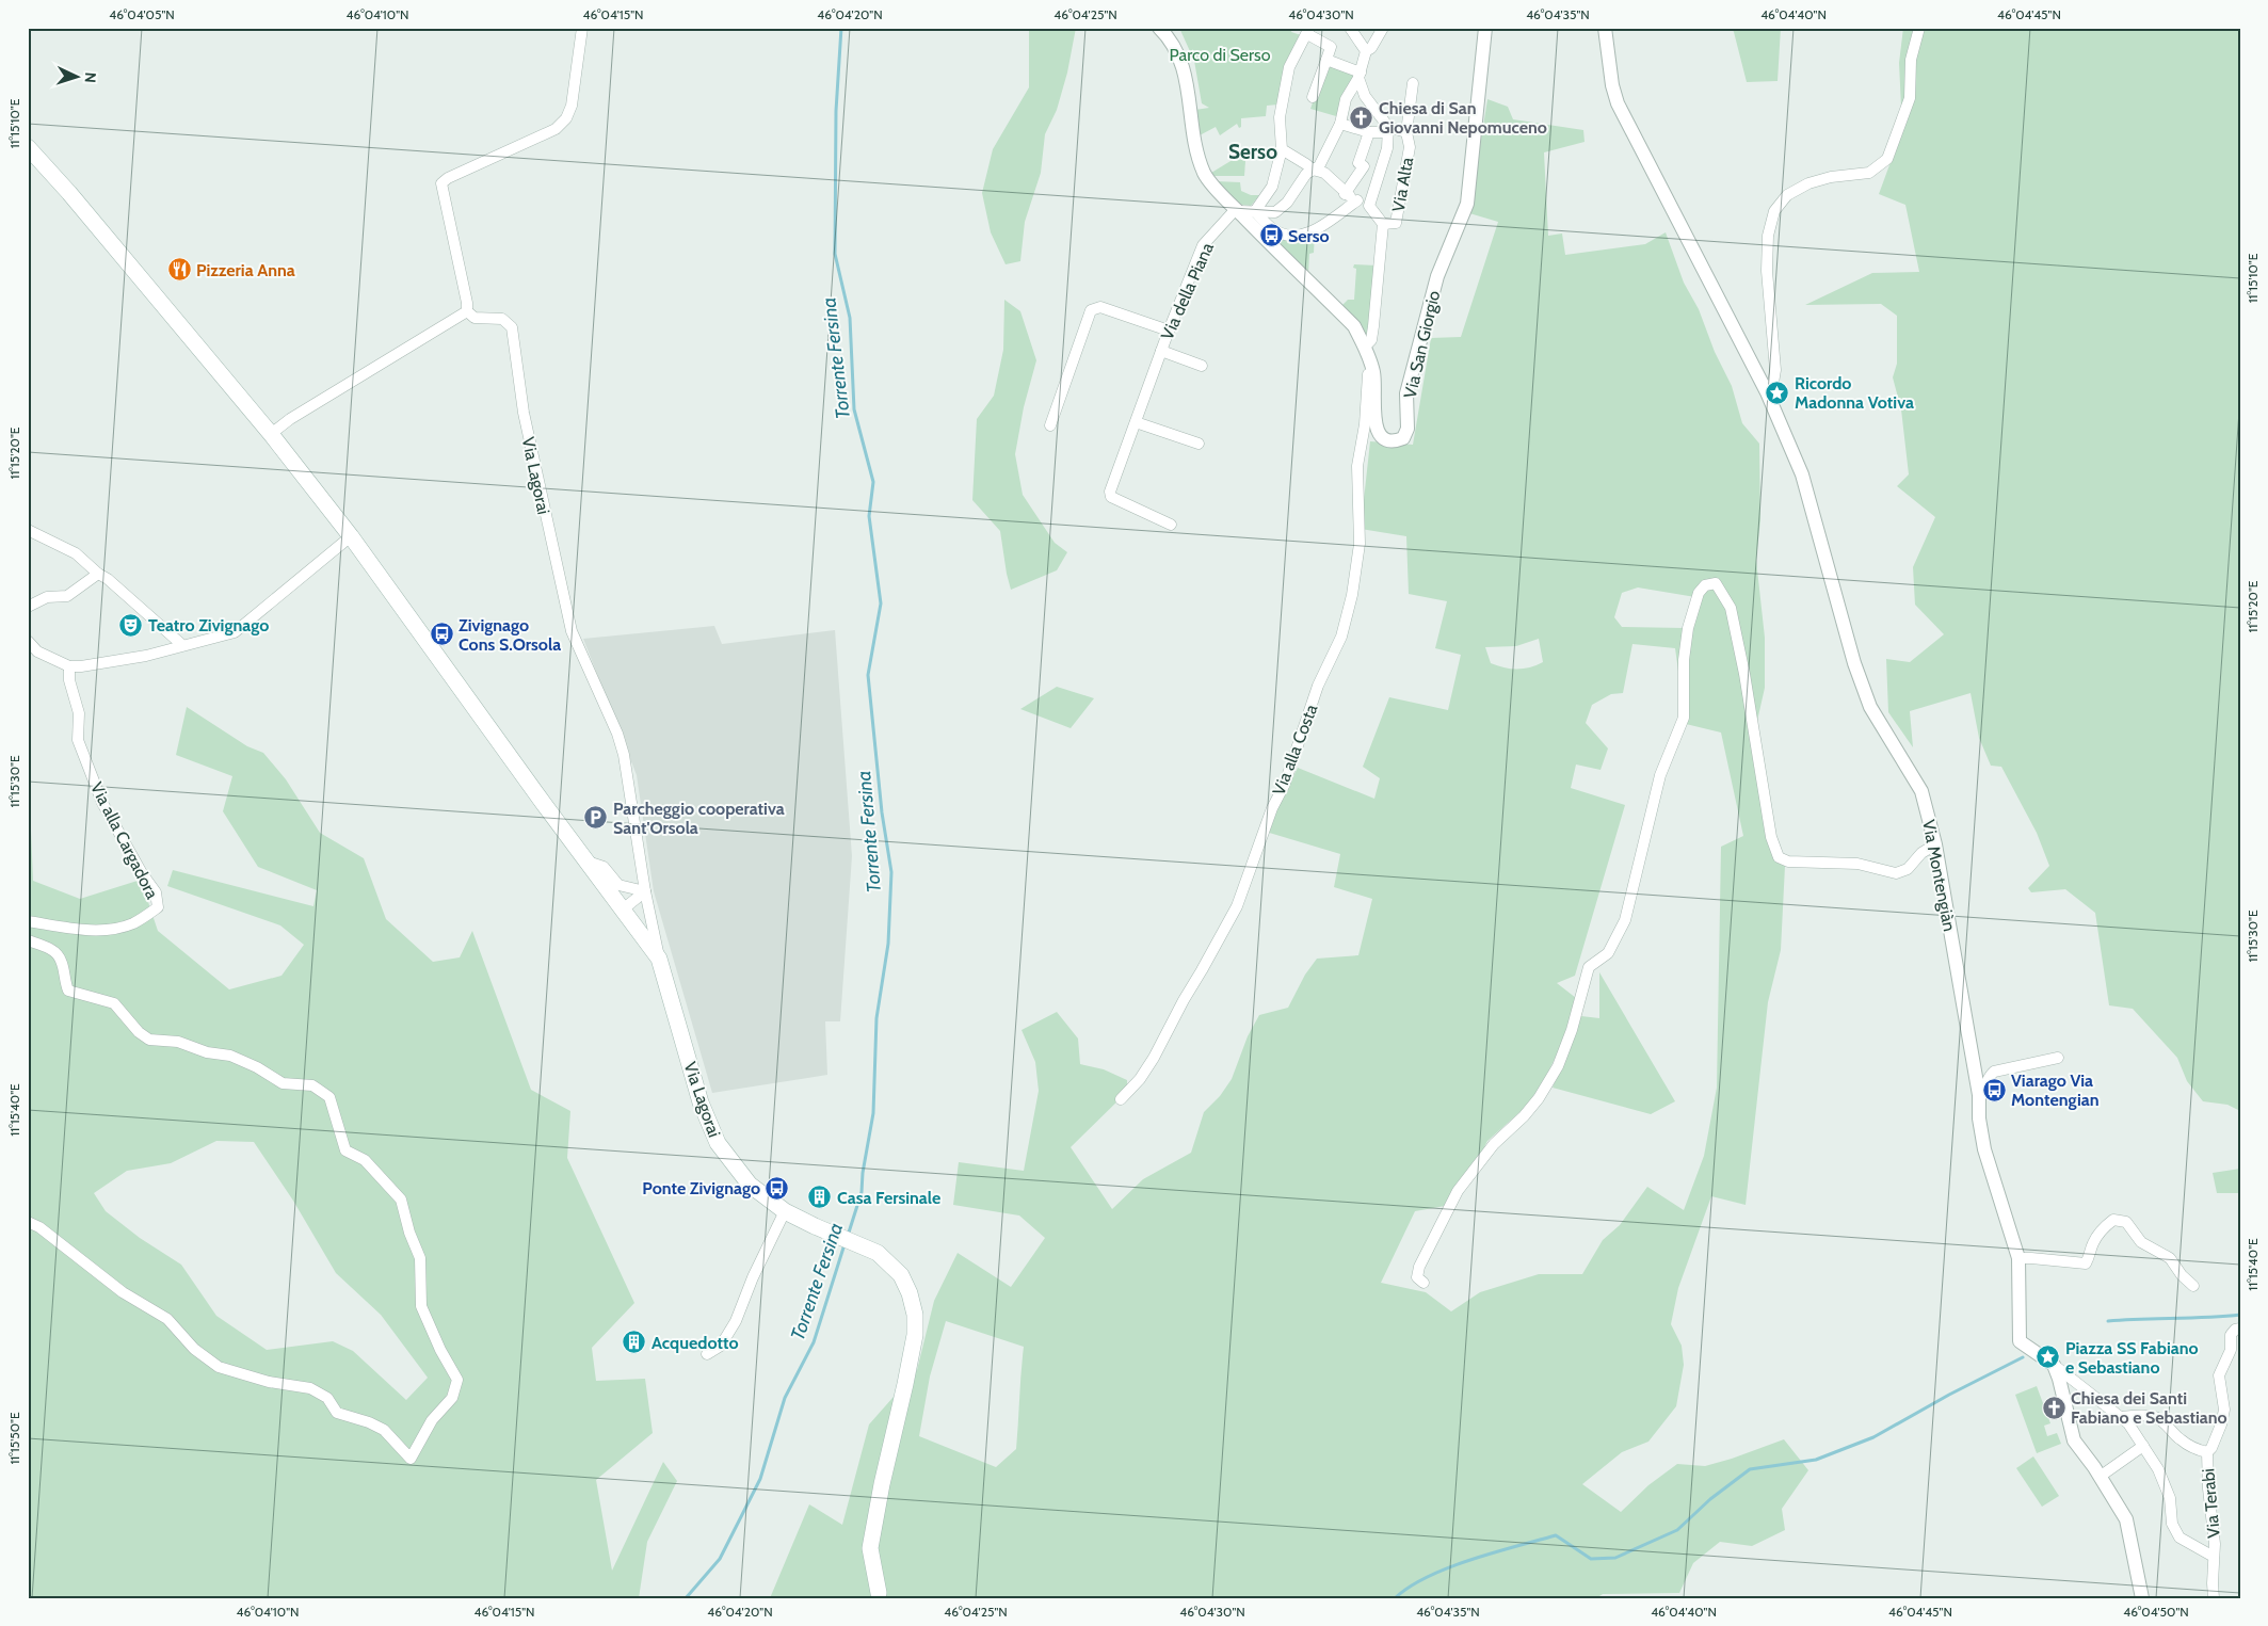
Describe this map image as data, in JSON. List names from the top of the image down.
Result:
{
  "streets": {
    "main road": ["Via Lagorai"],
    "street": [
      "Via Alta",
      "Via della Piana",
      "Via San Giorgio",
      "Via alla Costa",
      "Via alla Cargadora",
      "Via Montengiàn",
      "Via Terabi"
    ]
  },
  "crossings": [
    ["Via della Piana", "Via San Giorgio"],
    ["Via San Giorgio", "Via alla Costa"]
  ],
  "districts": ["Serso"],
  "water": ["Torrente Fersina"],
  "parks": ["Parco di Serso"],
  "places": {
    "church": ["Chiesa di San Giovanni Nepomuceno", "Chiesa dei Santi Fabiano e Sebastiano"],
    "bus stop": [
      "Serso",
      "Zivignago Cons S.Orsola",
      "Viarago Via Montengian",
      "Ponte Zivignago"
    ],
    "restaurant": ["Pizzeria Anna"],
    "place": ["Ricordo Madonna Votiva", "Piazza SS Fabiano e Sebastiano"],
    "theatre": ["Teatro Zivignago"],
    "parking": ["Parcheggio cooperativa Sant'Orsola"],
    "building": ["Casa Fersinale", "Acquedotto"]
  },
  "north": "right",
  "coordinates": [
    "46°04'05\"N",
    "46°04'10\"N",
    "46°04'15\"N",
    "46°04'20\"N",
    "46°04'25\"N",
    "46°04'30\"N",
    "46°04'35\"N",
    "46°04'40\"N",
    "46°04'45\"N",
    "11°15'10\"E",
    "11°15'20\"E",
    "11°15'30\"E",
    "11°15'40\"E",
    "11°15'50\"E",
    "46°04'50\"N"
  ]
}
